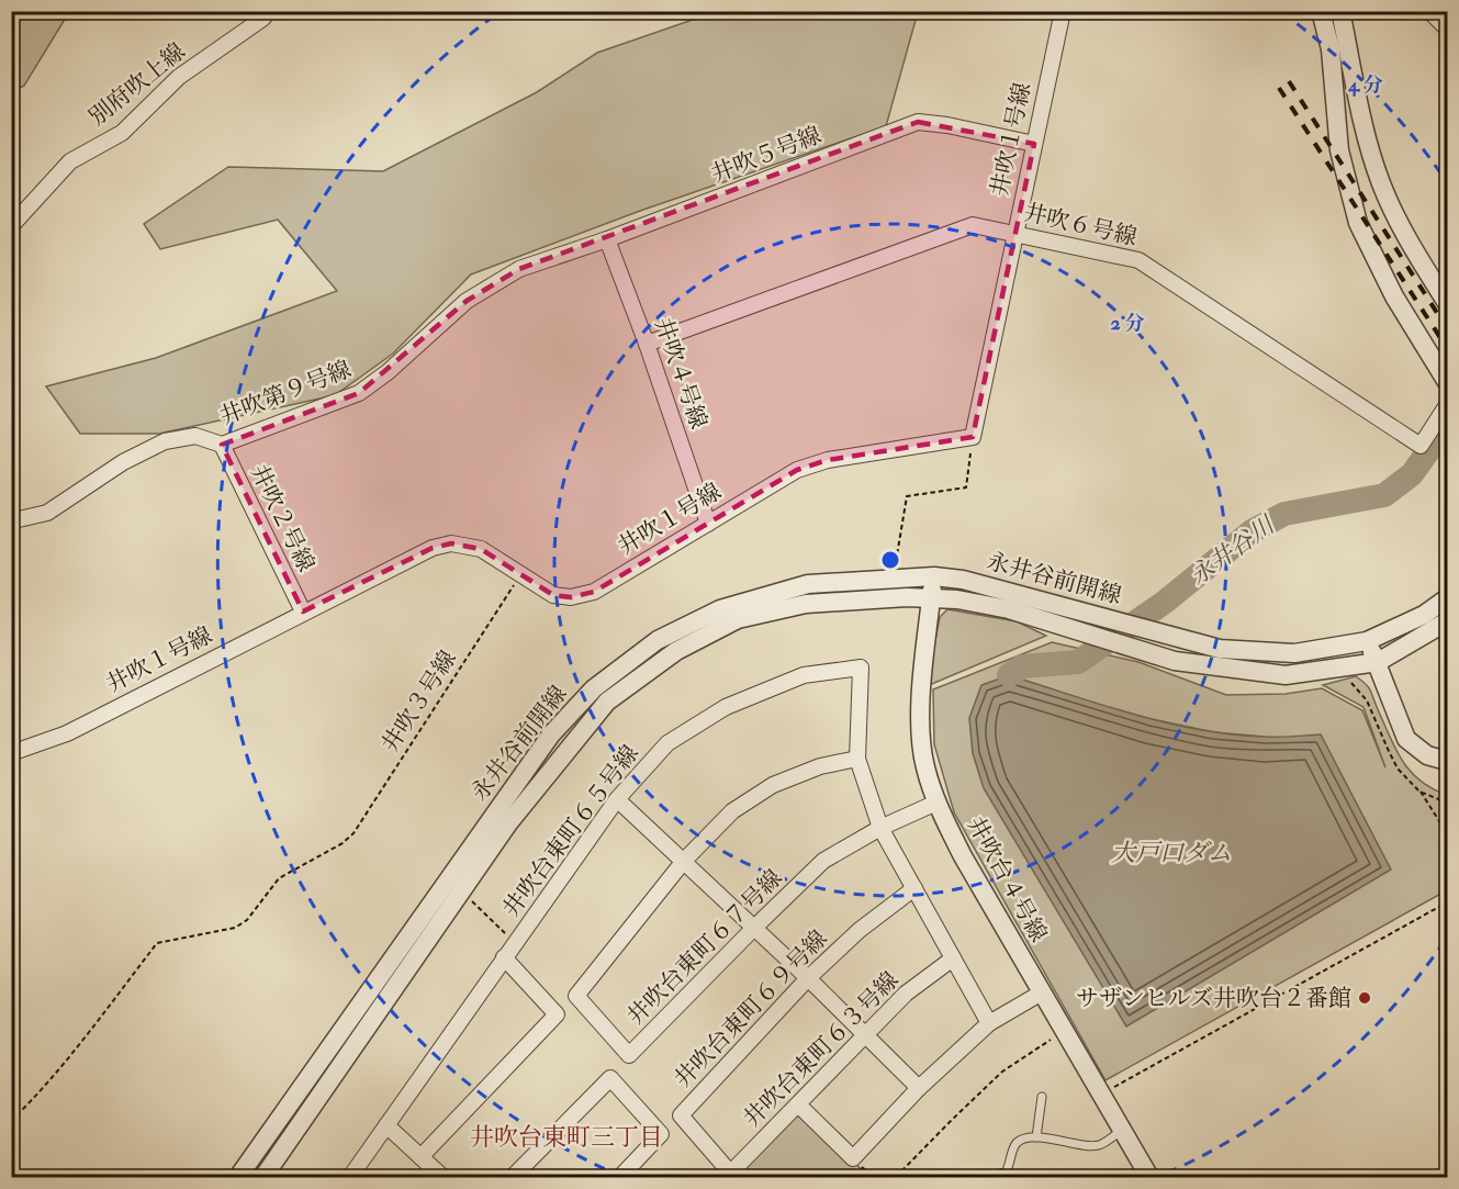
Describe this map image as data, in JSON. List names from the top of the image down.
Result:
{
  "streets": {
    "street": [
      "別府吹上線",
      "井吹１号線",
      "井吹５号線",
      "井吹６号線",
      "井吹４号線",
      "井吹第９号線",
      "井吹２号線",
      "永井谷前開線",
      "井吹台東町６５号線",
      "井吹台４号線",
      "井吹台東町６７号線",
      "井吹台東町６９号線",
      "井吹台東町６３号線"
    ],
    "path": ["井吹３号線"]
  },
  "crossings": [
    ["井吹１号線", "井吹５号線"],
    ["井吹１号線", "井吹６号線"],
    ["井吹１号線", "井吹４号線"],
    ["井吹１号線", "井吹２号線"],
    ["井吹１号線", "井吹３号線"],
    ["井吹５号線", "井吹４号線"],
    ["井吹５号線", "井吹第９号線"],
    ["井吹６号線", "井吹４号線"],
    ["井吹第９号線", "井吹２号線"],
    ["永井谷前開線", "井吹台４号線"],
    ["井吹台東町６５号線", "井吹台東町６７号線"],
    ["井吹台東町６５号線", "井吹台東町６９号線"],
    ["井吹台東町６５号線", "井吹台東町６３号線"],
    ["井吹台４号線", "井吹台東町６７号線"],
    ["井吹台東町６９号線", "井吹台東町６３号線"]
  ],
  "districts": ["井吹台東町三丁目"],
  "water": ["永井谷川", "大戸口ダム"],
  "places": ["サザンヒルズ井吹台２番館"],
  "rings": ["4 分", "2 分"]
}
